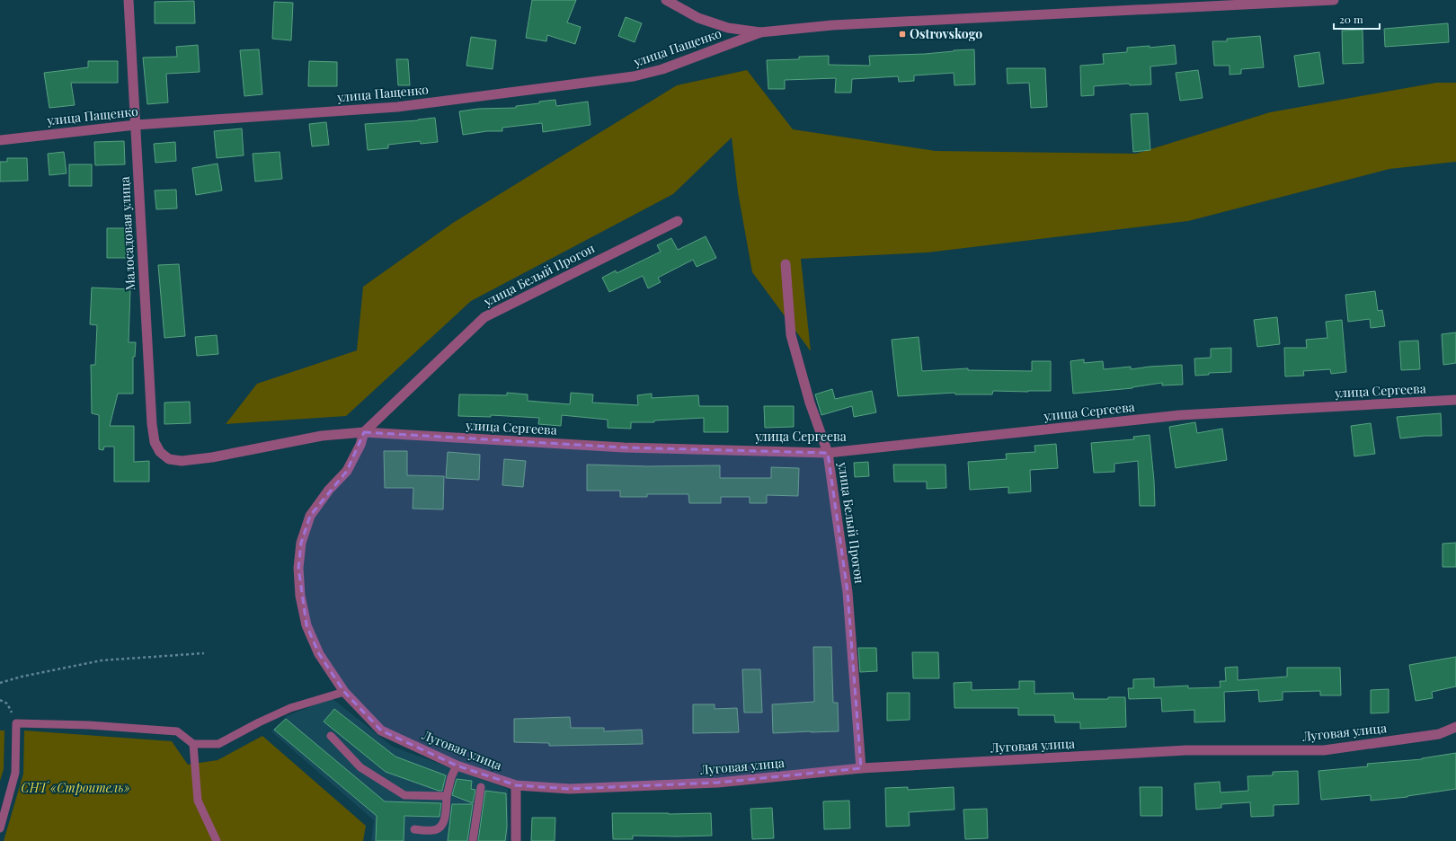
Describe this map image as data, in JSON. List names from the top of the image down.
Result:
{
  "streets": {
    "street": [
      "улица Пащенко",
      "Малосадовая улица",
      "улица Белый Прогон",
      "улица Сергеева",
      "Луговая улица"
    ]
  },
  "crossings": [
    ["улица Пащенко", "Малосадовая улица"],
    ["Малосадовая улица", "улица Сергеева"],
    ["улица Белый Прогон", "улица Сергеева"],
    ["улица Белый Прогон", "Луговая улица"],
    ["улица Сергеева", "Луговая улица"]
  ],
  "parks": ["СНТ «Строитель»"],
  "places": {
    "transit": ["Ostrovskogo"]
  },
  "scale_bar": "20 m"
}
